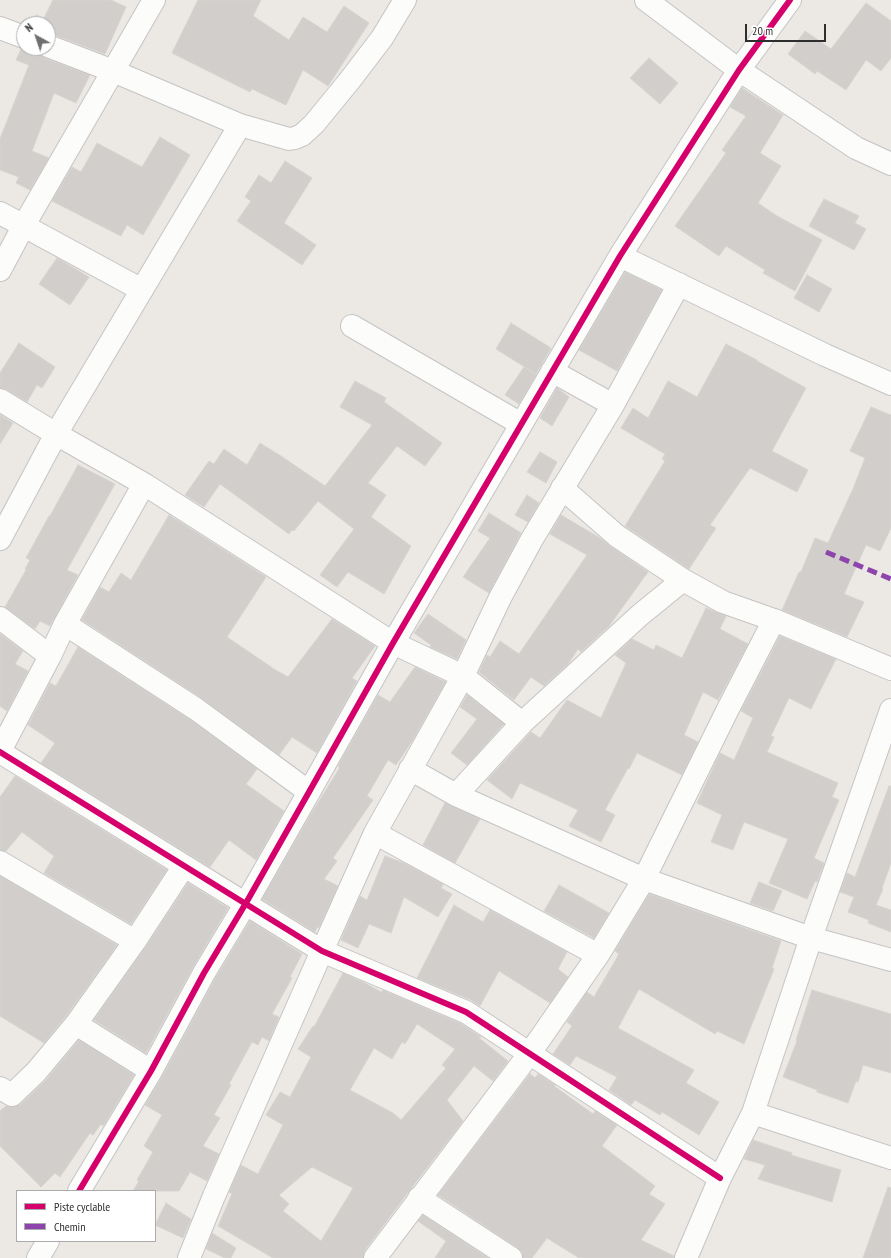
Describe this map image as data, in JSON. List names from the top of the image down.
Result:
{
  "legend": ["Piste cyclable", "Chemin"],
  "scale_bar": "20 m",
  "north": "top left"
}
